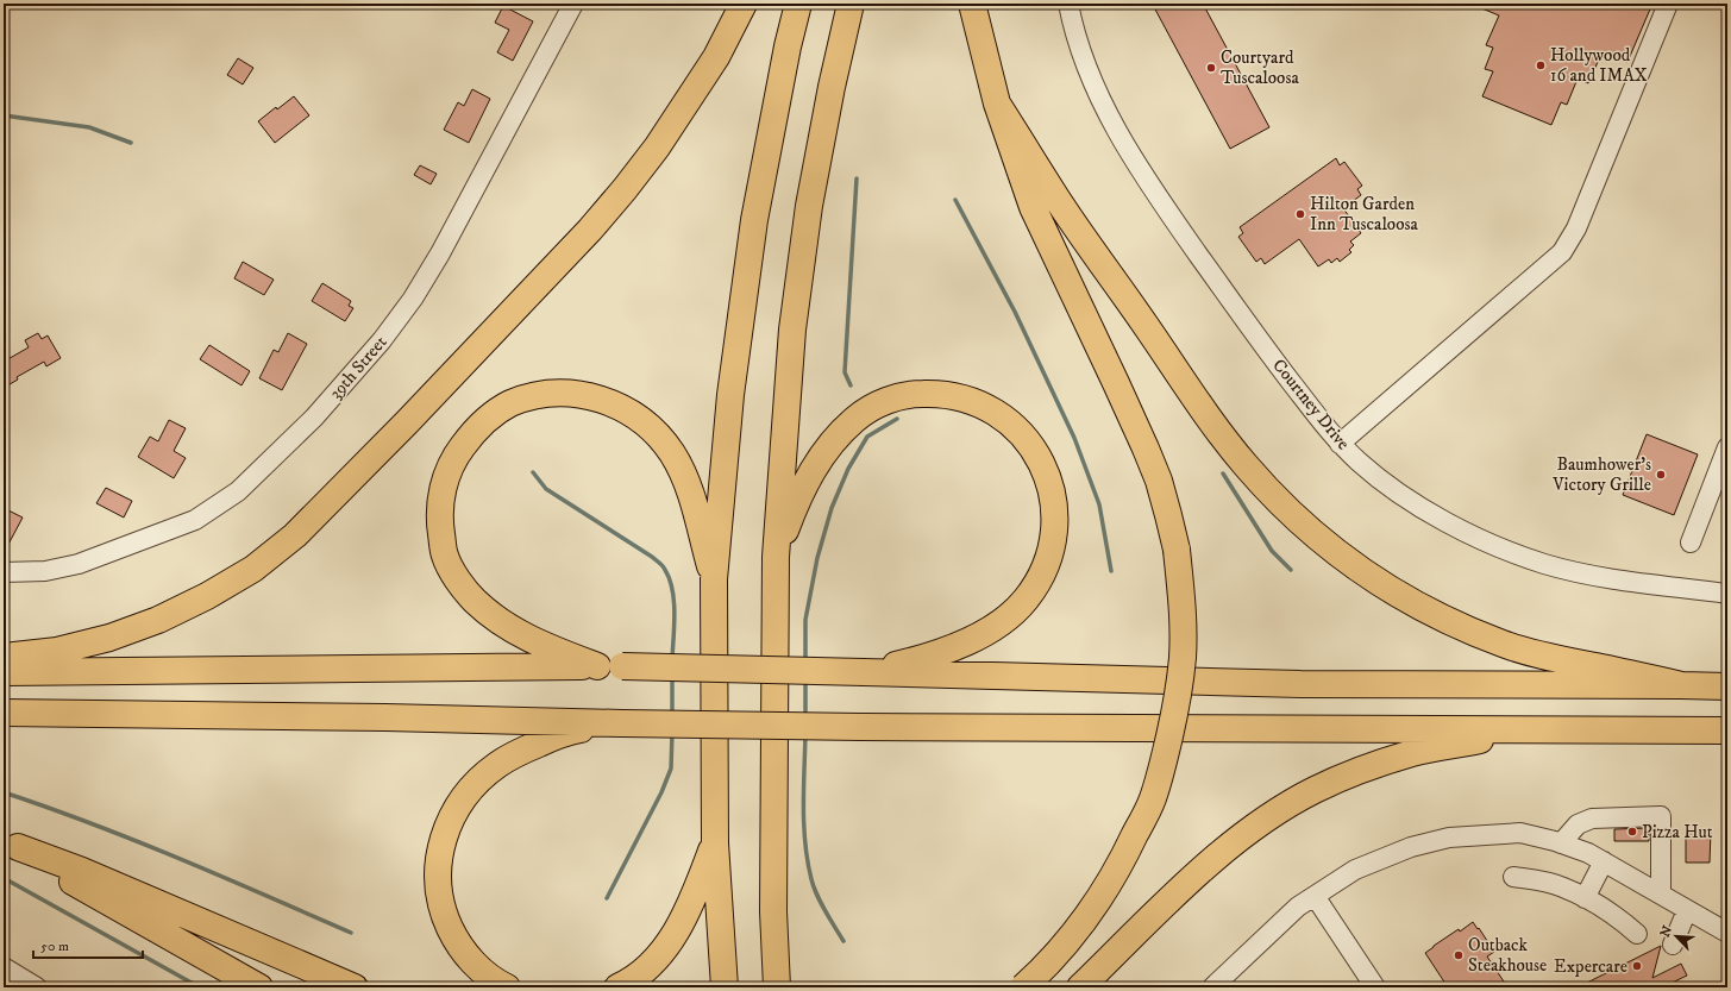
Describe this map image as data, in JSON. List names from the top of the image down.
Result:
{
  "streets": {
    "street": ["39th Street", "Courtney Drive"]
  },
  "places": [
    "Hollywood 16 and IMAX",
    "Courtyard Tuscaloosa",
    "Hilton Garden Inn Tuscaloosa",
    "Baumhower's Victory Grille",
    "Pizza Hut",
    "Outback Steakhouse",
    "Expercare"
  ],
  "scale_bar": "50 m",
  "north": "top left"
}
